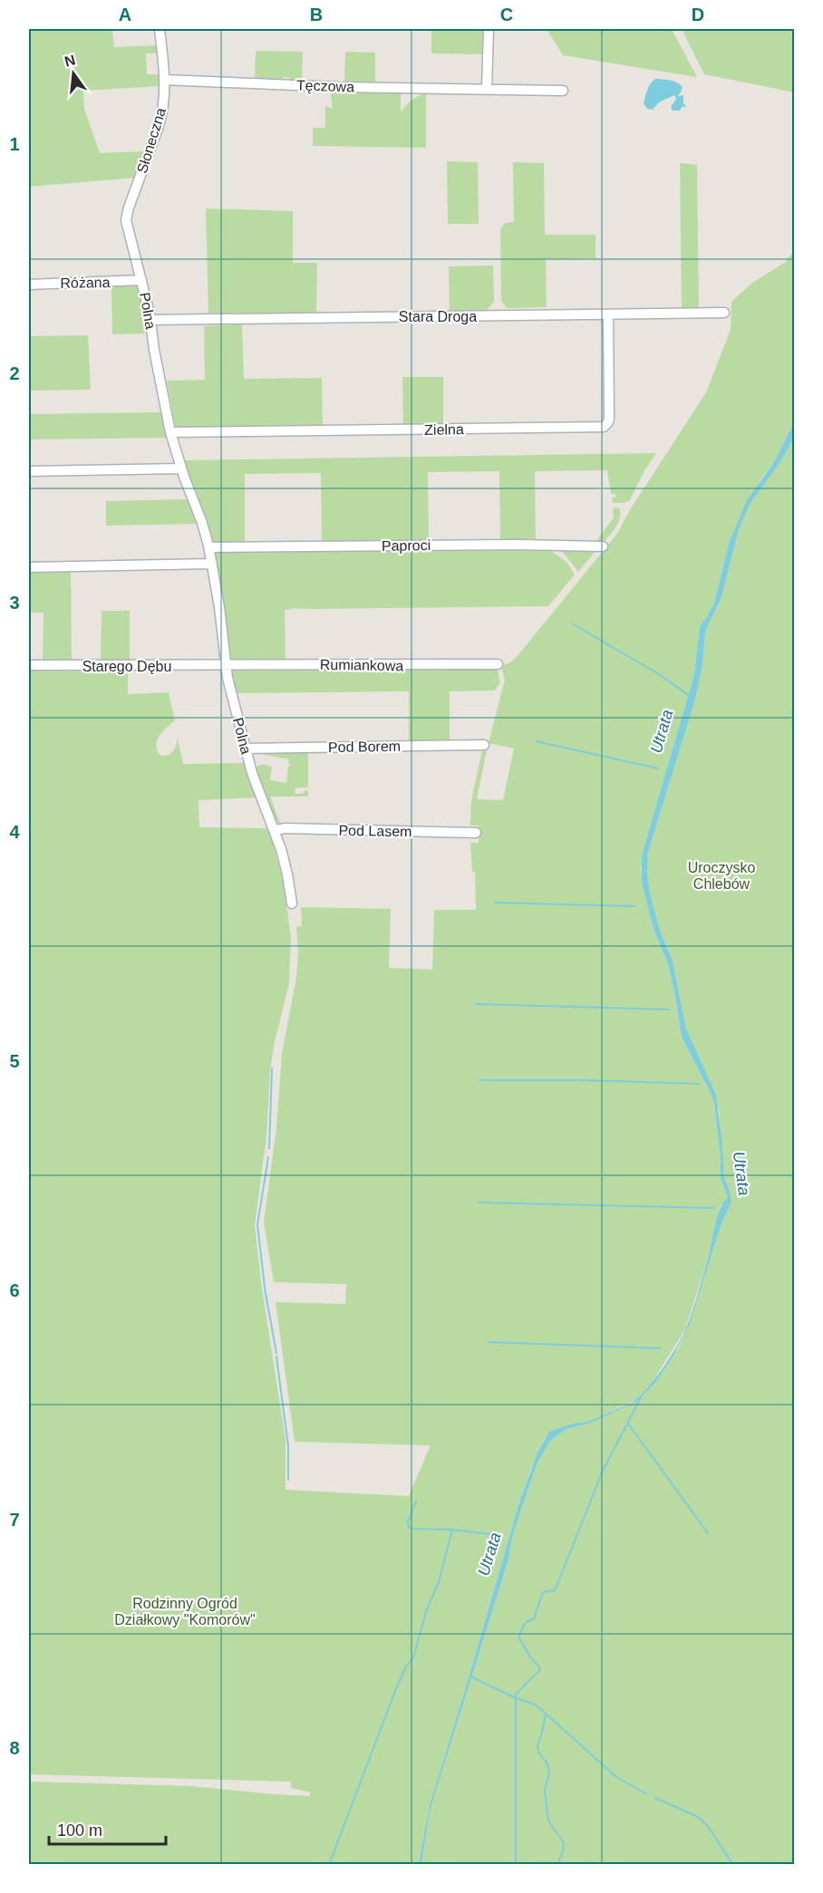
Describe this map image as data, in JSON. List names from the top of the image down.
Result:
{
  "streets": {
    "street": [
      "Tęczowa",
      "Słoneczna",
      "Różana",
      "Polna",
      "Stara Droga",
      "Zielna",
      "Paproci",
      "Rumiankowa",
      "Starego Dębu",
      "Pod Borem",
      "Pod Lasem"
    ]
  },
  "crossings": [
    ["Tęczowa", "Słoneczna"],
    ["Słoneczna", "Polna"],
    ["Różana", "Polna"],
    ["Polna", "Stara Droga"],
    ["Polna", "Zielna"],
    ["Polna", "Paproci"],
    ["Polna", "Rumiankowa"],
    ["Polna", "Starego Dębu"],
    ["Polna", "Pod Borem"],
    ["Polna", "Pod Lasem"],
    ["Stara Droga", "Zielna"],
    ["Rumiankowa", "Starego Dębu"]
  ],
  "water": ["Utrata"],
  "parks": ["Uroczysko Chlebów", "Rodzinny Ogród Działkowy \"Komorów\""],
  "scale_bar": "100 m",
  "north": "top",
  "grid": {
    "columns": [
      "A",
      "B",
      "C",
      "D"
    ],
    "rows": [
      "1",
      "2",
      "3",
      "4",
      "5",
      "6",
      "7",
      "8"
    ]
  }
}
